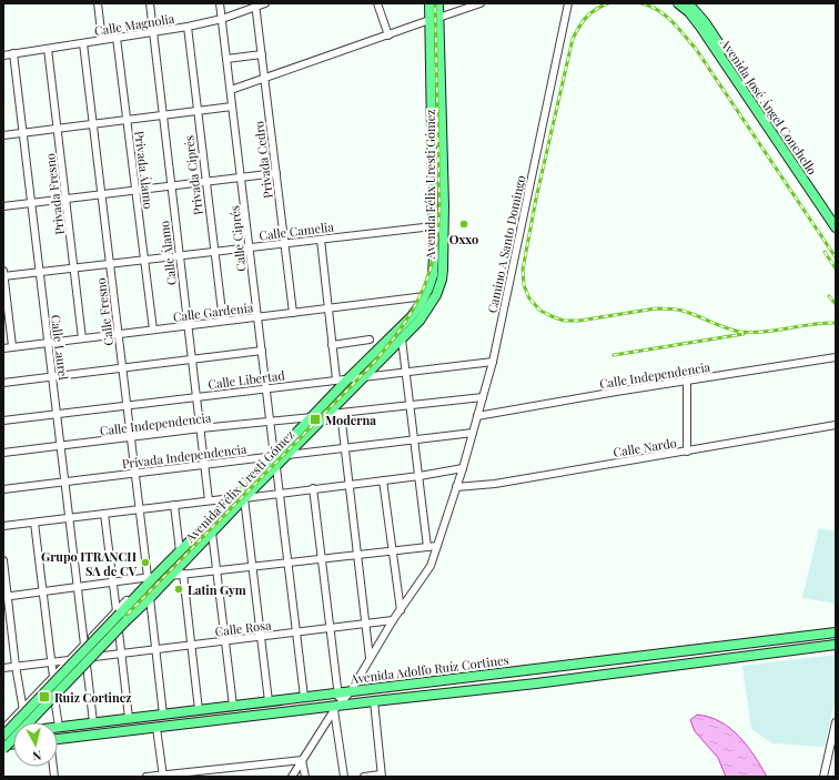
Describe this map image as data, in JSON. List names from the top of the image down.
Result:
{
  "streets": {
    "main road": ["Avenida José Ángel Conchello", "Avenida Félix Uresti Gómez", "Avenida Adolfo Ruíz Cortines"],
    "street": [
      "Calle Magnolia",
      "Privada Cedro",
      "Privada Álamo",
      "Privada Ciprés",
      "Privada Fresno",
      "Calle Camelia",
      "Calle Ciprés",
      "Camino A Santo Domingo",
      "Calle Álamo",
      "Calle Fresno",
      "Calle Gardenia",
      "Calle Laurel",
      "Calle Independencia",
      "Calle Libertad",
      "Calle Nardo",
      "Privada Independencia",
      "Calle Rosa"
    ]
  },
  "crossings": [
    ["Calle Magnolia", "Privada Cedro"],
    ["Calle Magnolia", "Privada Álamo"],
    ["Calle Magnolia", "Privada Ciprés"],
    ["Calle Magnolia", "Privada Fresno"],
    ["Calle Magnolia", "Calle Ciprés"],
    ["Calle Magnolia", "Calle Álamo"],
    ["Calle Magnolia", "Calle Fresno"],
    ["Calle Magnolia", "Calle Laurel"],
    ["Privada Cedro", "Calle Camelia"],
    ["Privada Cedro", "Calle Gardenia"],
    ["Privada Álamo", "Calle Camelia"],
    ["Privada Álamo", "Calle Gardenia"],
    ["Privada Ciprés", "Calle Camelia"],
    ["Privada Ciprés", "Calle Gardenia"],
    ["Avenida Félix Uresti Gómez", "Calle Camelia"],
    ["Avenida Félix Uresti Gómez", "Calle Ciprés"],
    ["Avenida Félix Uresti Gómez", "Calle Fresno"],
    ["Avenida Félix Uresti Gómez", "Calle Gardenia"],
    ["Avenida Félix Uresti Gómez", "Calle Independencia"],
    ["Avenida Félix Uresti Gómez", "Calle Libertad"],
    ["Avenida Félix Uresti Gómez", "Privada Independencia"],
    ["Privada Fresno", "Calle Camelia"],
    ["Privada Fresno", "Calle Gardenia"],
    ["Calle Camelia", "Calle Ciprés"],
    ["Calle Camelia", "Calle Álamo"],
    ["Calle Camelia", "Calle Fresno"],
    ["Calle Camelia", "Calle Laurel"],
    ["Calle Ciprés", "Calle Gardenia"],
    ["Calle Ciprés", "Calle Independencia"],
    ["Calle Ciprés", "Calle Libertad"],
    ["Calle Ciprés", "Privada Independencia"],
    ["Camino A Santo Domingo", "Calle Independencia"],
    ["Camino A Santo Domingo", "Calle Libertad"],
    ["Camino A Santo Domingo", "Calle Nardo"],
    ["Camino A Santo Domingo", "Privada Independencia"],
    ["Calle Álamo", "Calle Gardenia"],
    ["Calle Álamo", "Calle Independencia"],
    ["Calle Álamo", "Calle Libertad"],
    ["Calle Álamo", "Privada Independencia"],
    ["Calle Fresno", "Calle Gardenia"],
    ["Calle Fresno", "Calle Independencia"],
    ["Calle Fresno", "Calle Libertad"],
    ["Calle Fresno", "Privada Independencia"],
    ["Calle Gardenia", "Calle Laurel"],
    ["Calle Laurel", "Calle Independencia"],
    ["Calle Laurel", "Calle Libertad"],
    ["Calle Laurel", "Privada Independencia"]
  ],
  "places": {
    "other": ["Oxxo", "Grupo ITRANCH SA de CV", "Latin Gym"],
    "transit": ["Moderna", "Ruiz Cortinez"]
  },
  "north": "bottom"
}
